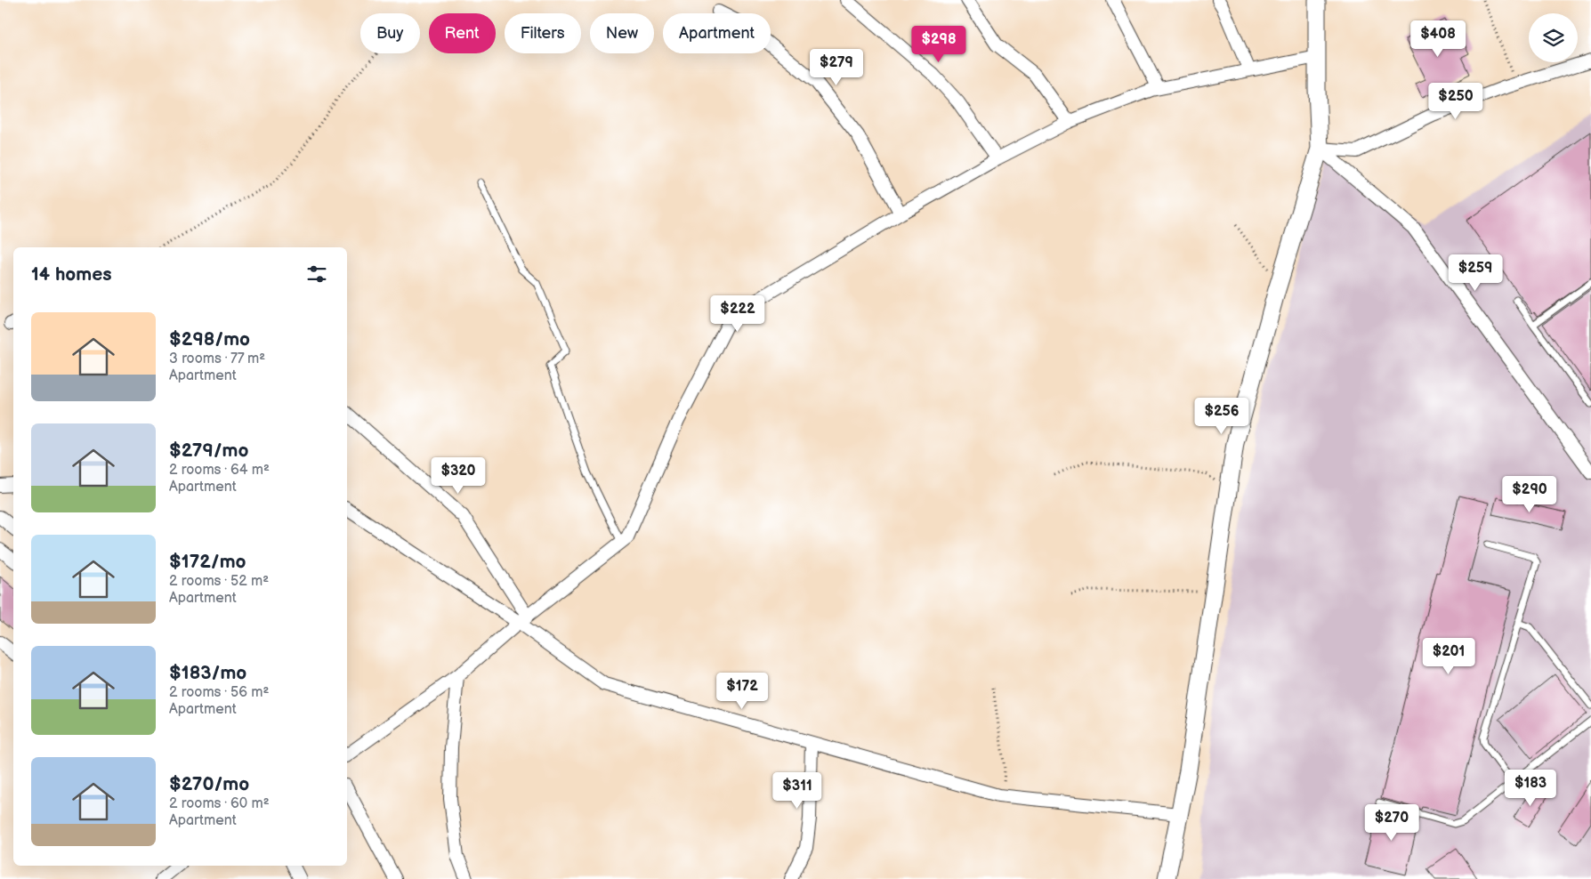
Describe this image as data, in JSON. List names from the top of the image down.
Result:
{
  "page": {
    "chip": [
      "Buy",
      "Rent",
      "Filters",
      "New",
      "Apartment"
    ],
    "price": [
      "$408",
      "$298",
      "$279",
      "$250",
      "$259",
      "$222",
      "$256",
      "$320",
      "$290",
      "$201",
      "$172",
      "$183",
      "$311",
      "$270"
    ],
    "heading": "14 homes",
    "list": [
      {
        "name": "$298/mo",
        "note": "3 rooms · 77 m² · Apartment"
      },
      {
        "name": "$279/mo",
        "note": "2 rooms · 64 m² · Apartment"
      },
      {
        "name": "$172/mo",
        "note": "2 rooms · 52 m² · Apartment"
      },
      {
        "name": "$183/mo",
        "note": "2 rooms · 56 m² · Apartment"
      },
      {
        "name": "$270/mo",
        "note": "2 rooms · 60 m² · Apartment"
      }
    ]
  }
}
